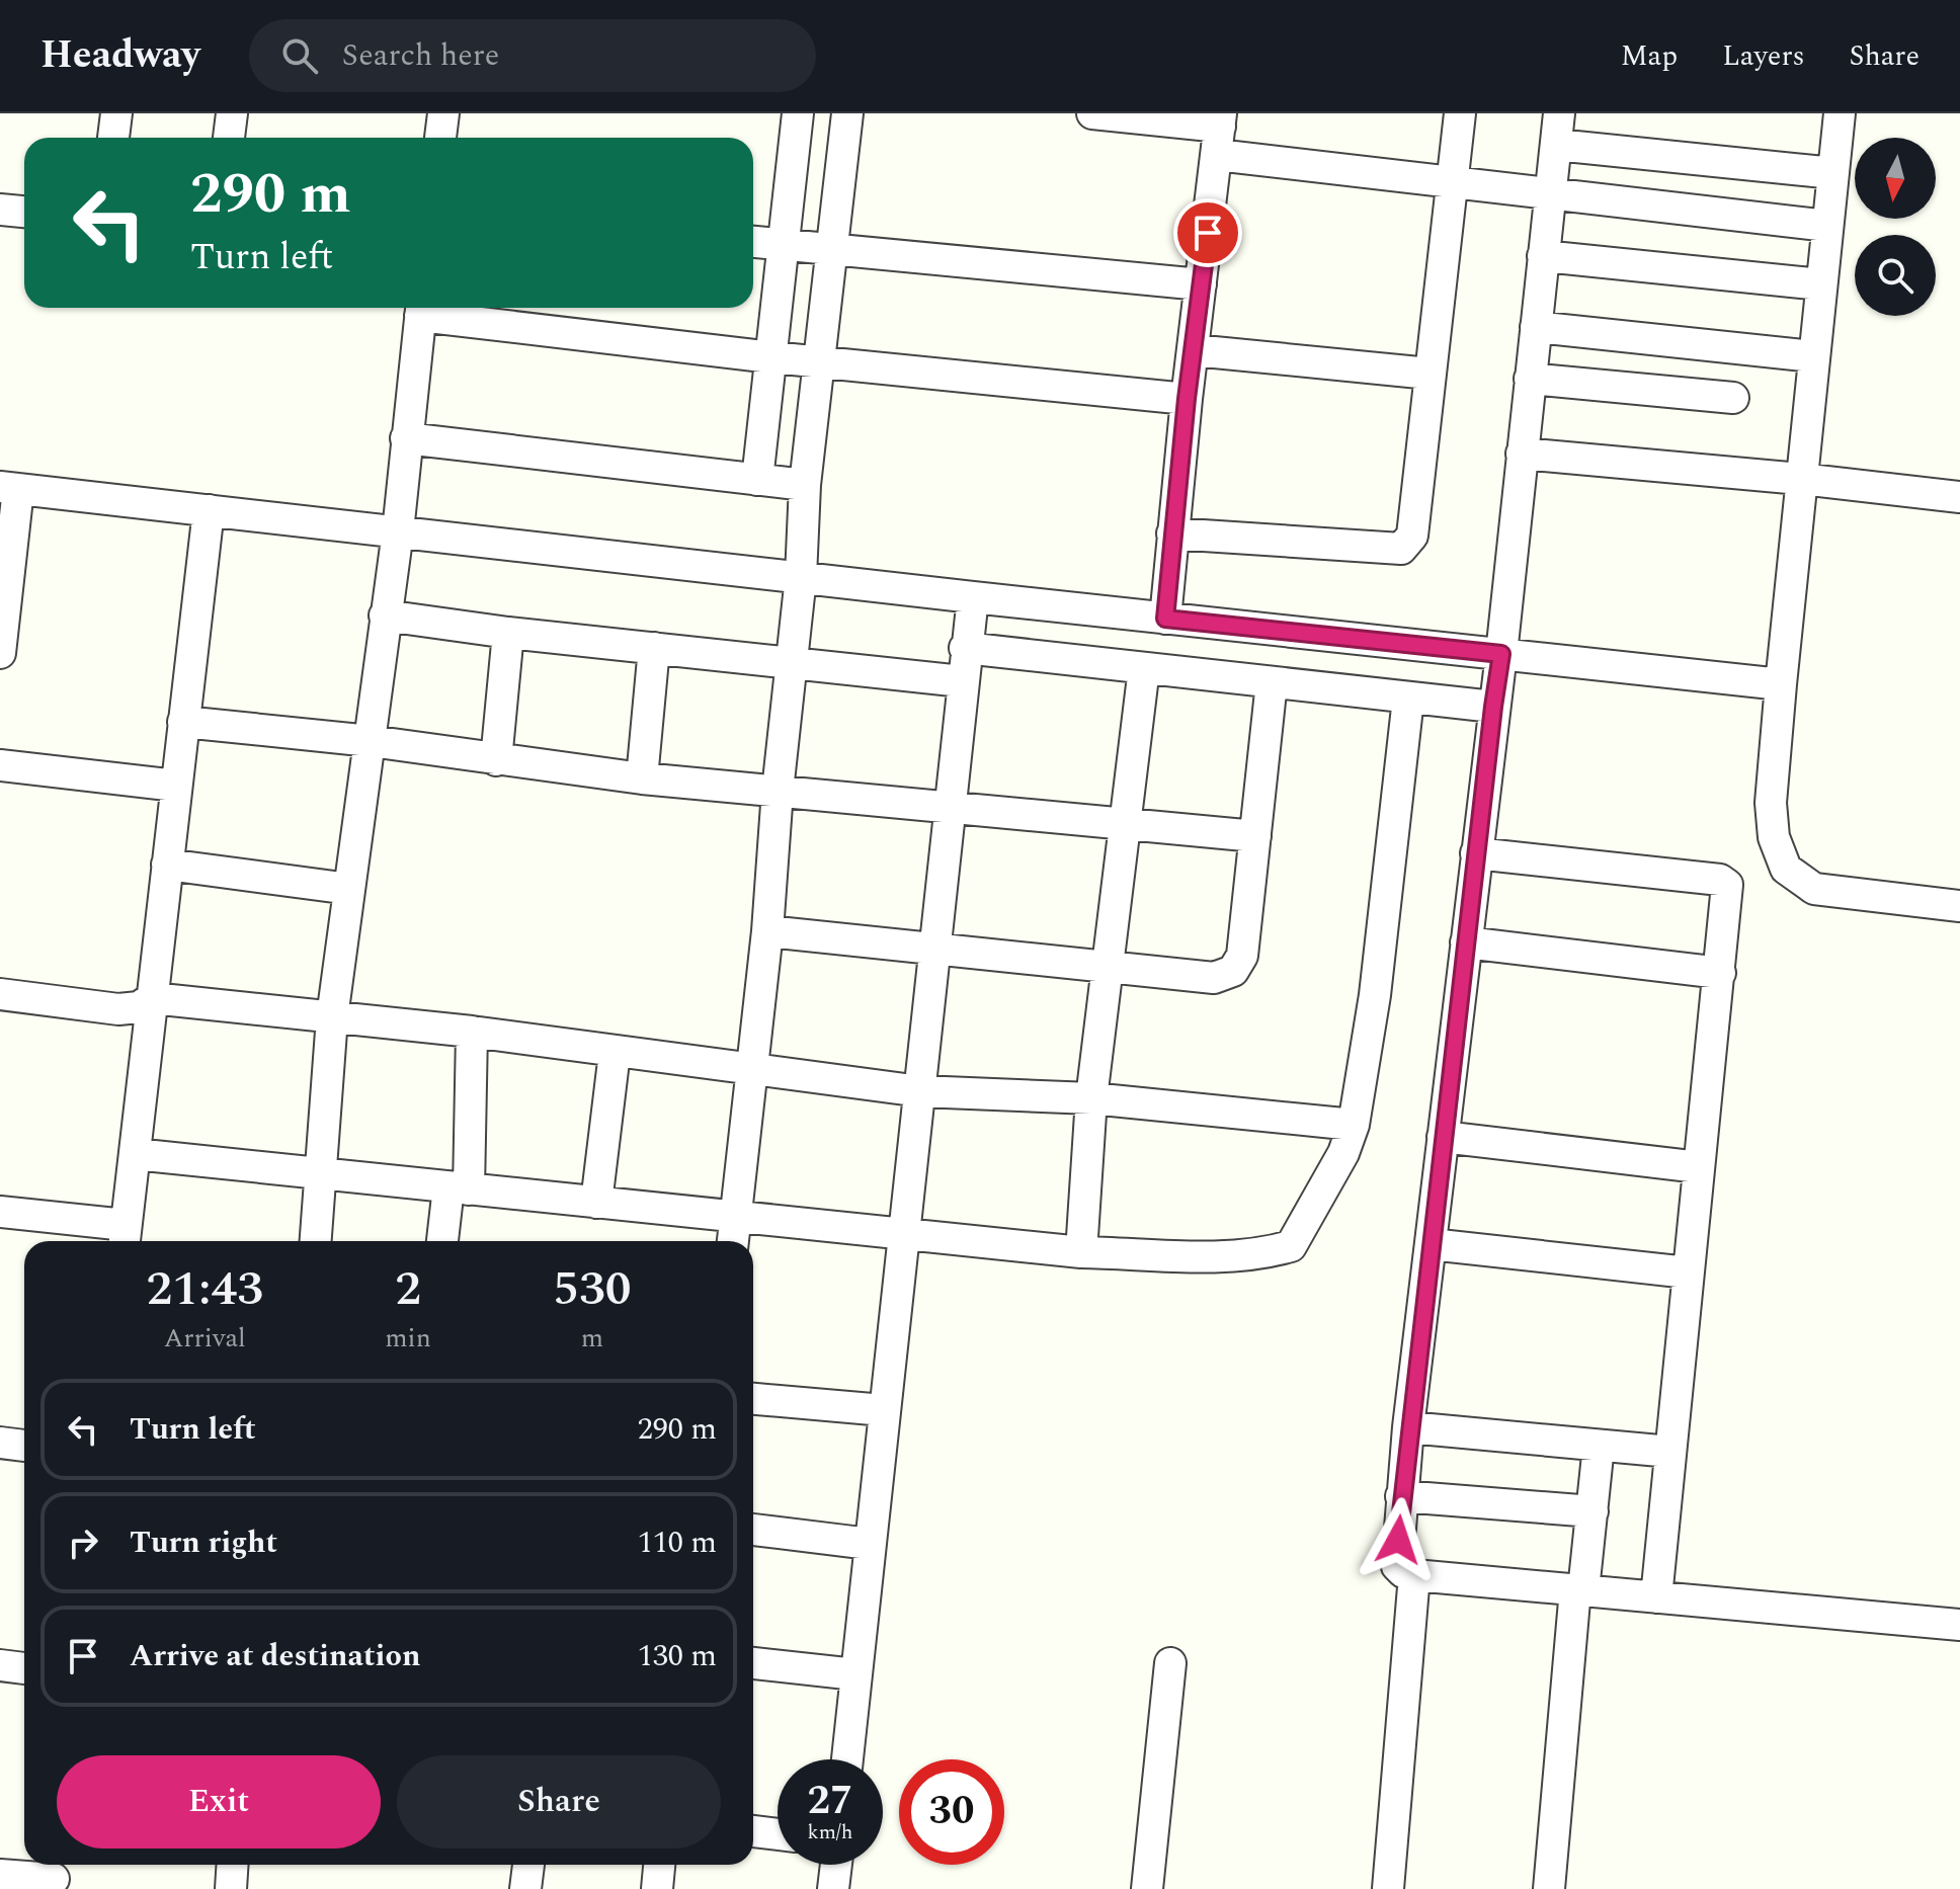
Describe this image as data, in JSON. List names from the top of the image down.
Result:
{
  "north": "bottom",
  "page": {
    "header": "Headway",
    "search": "Search here",
    "nav": ["Map", "Layers", "Share"],
    "turn": ["290 m", "Turn left"],
    "eta": [
      "21:43",
      "Arrival",
      "2",
      "min",
      "530",
      "m"
    ],
    "list": [
      {
        "name": "Turn left",
        "value": "290 m"
      },
      {
        "name": "Turn right",
        "value": "110 m"
      },
      {
        "name": "Arrive at destination",
        "value": "130 m"
      }
    ],
    "buttons": ["Exit", "Share"],
    "speed": "27 km/h",
    "limit": "30"
  }
}
